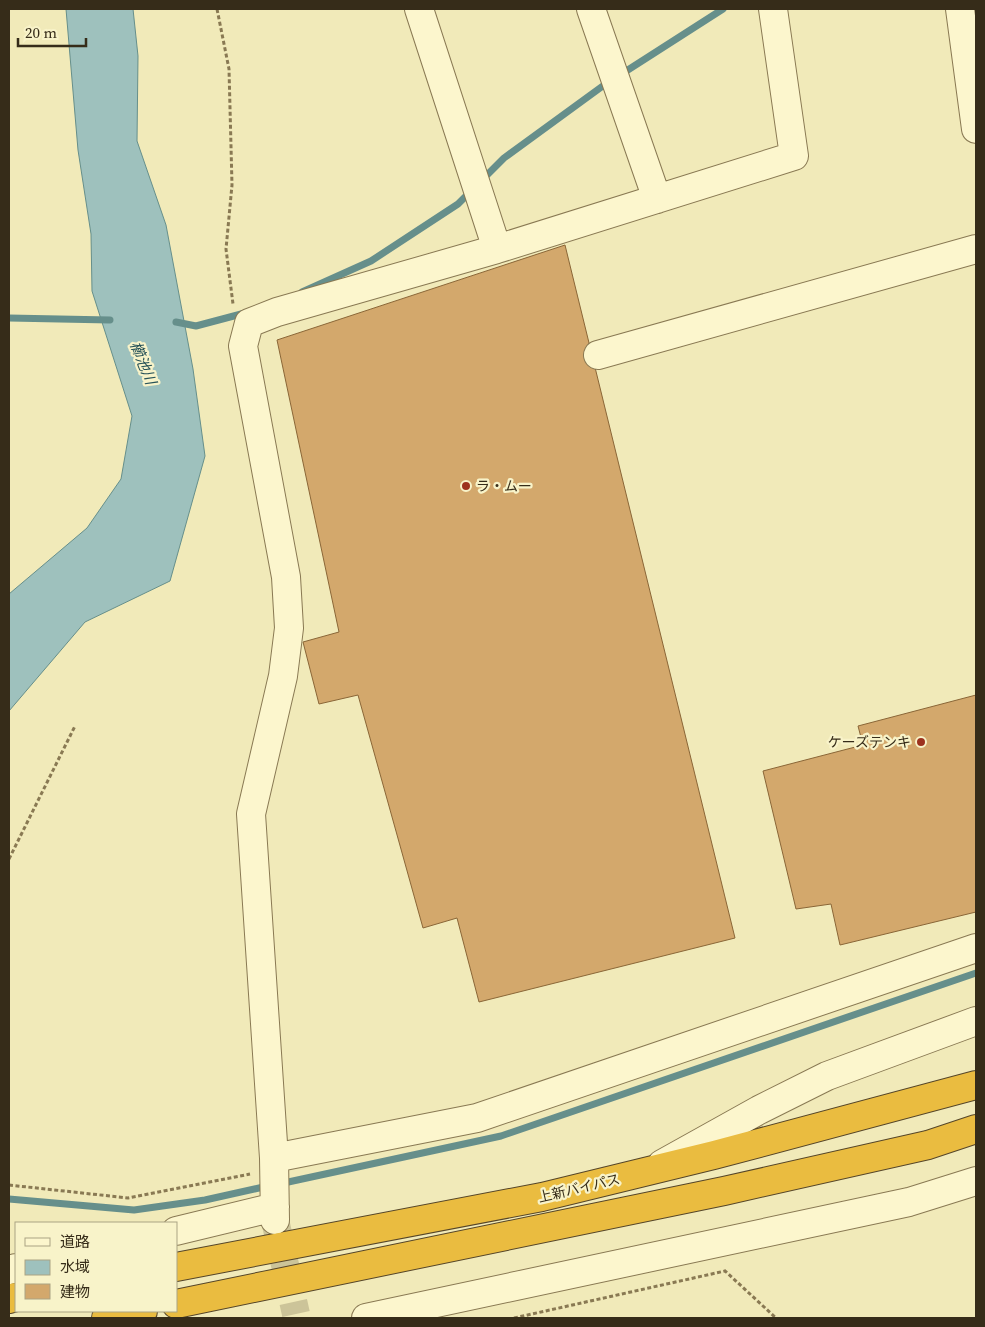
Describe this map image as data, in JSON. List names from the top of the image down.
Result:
{
  "streets": {
    "highway": ["上新バイパス"]
  },
  "water": ["櫛池川"],
  "places": ["ラ・ムー", "ケーズテンキ"],
  "legend": ["道路", "水域", "建物"],
  "scale_bar": "20 m"
}
